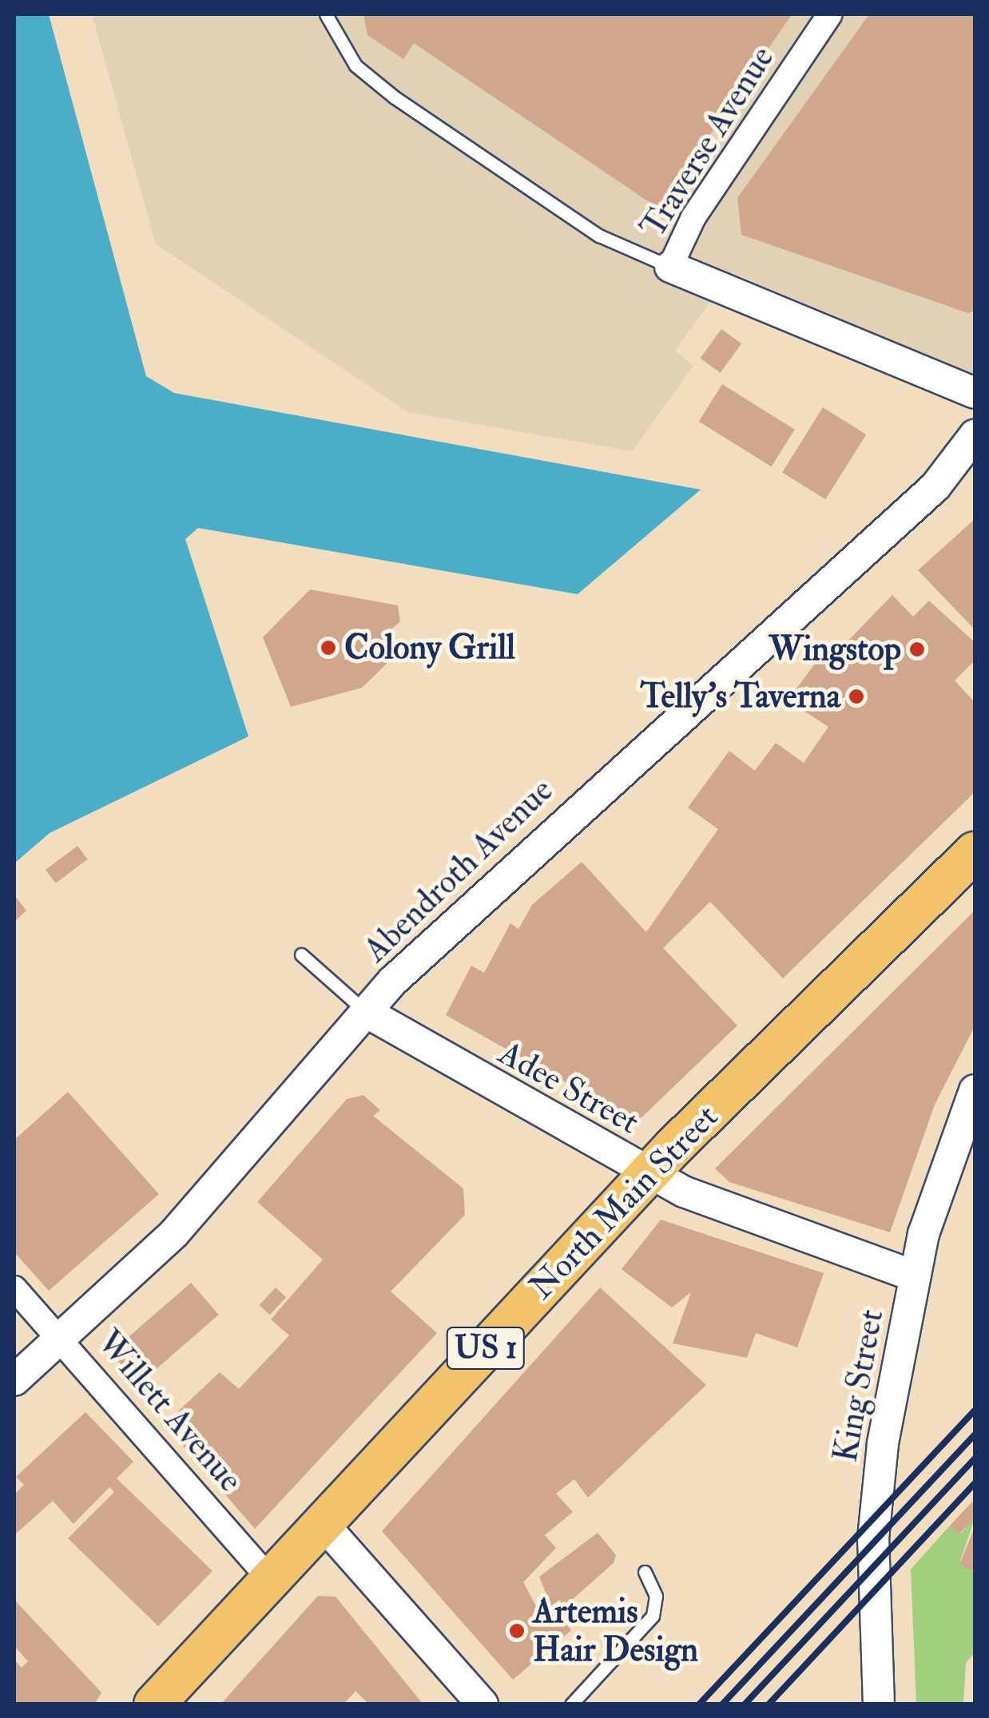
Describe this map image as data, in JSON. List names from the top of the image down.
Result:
{
  "streets": {
    "main road": ["North Main Street", "US 1"],
    "street": [
      "Traverse Avenue",
      "Abendroth Avenue",
      "Adee Street",
      "King Street",
      "Willett Avenue"
    ]
  },
  "crossings": [
    ["Abendroth Avenue", "Adee Street"],
    ["Abendroth Avenue", "Willett Avenue"],
    ["Adee Street", "North Main Street"],
    ["Adee Street", "King Street"],
    ["North Main Street", "Willett Avenue"]
  ],
  "places": [
    "Colony Grill",
    "Wingstop",
    "Telly's Taverna",
    "Artemis Hair Design"
  ]
}
